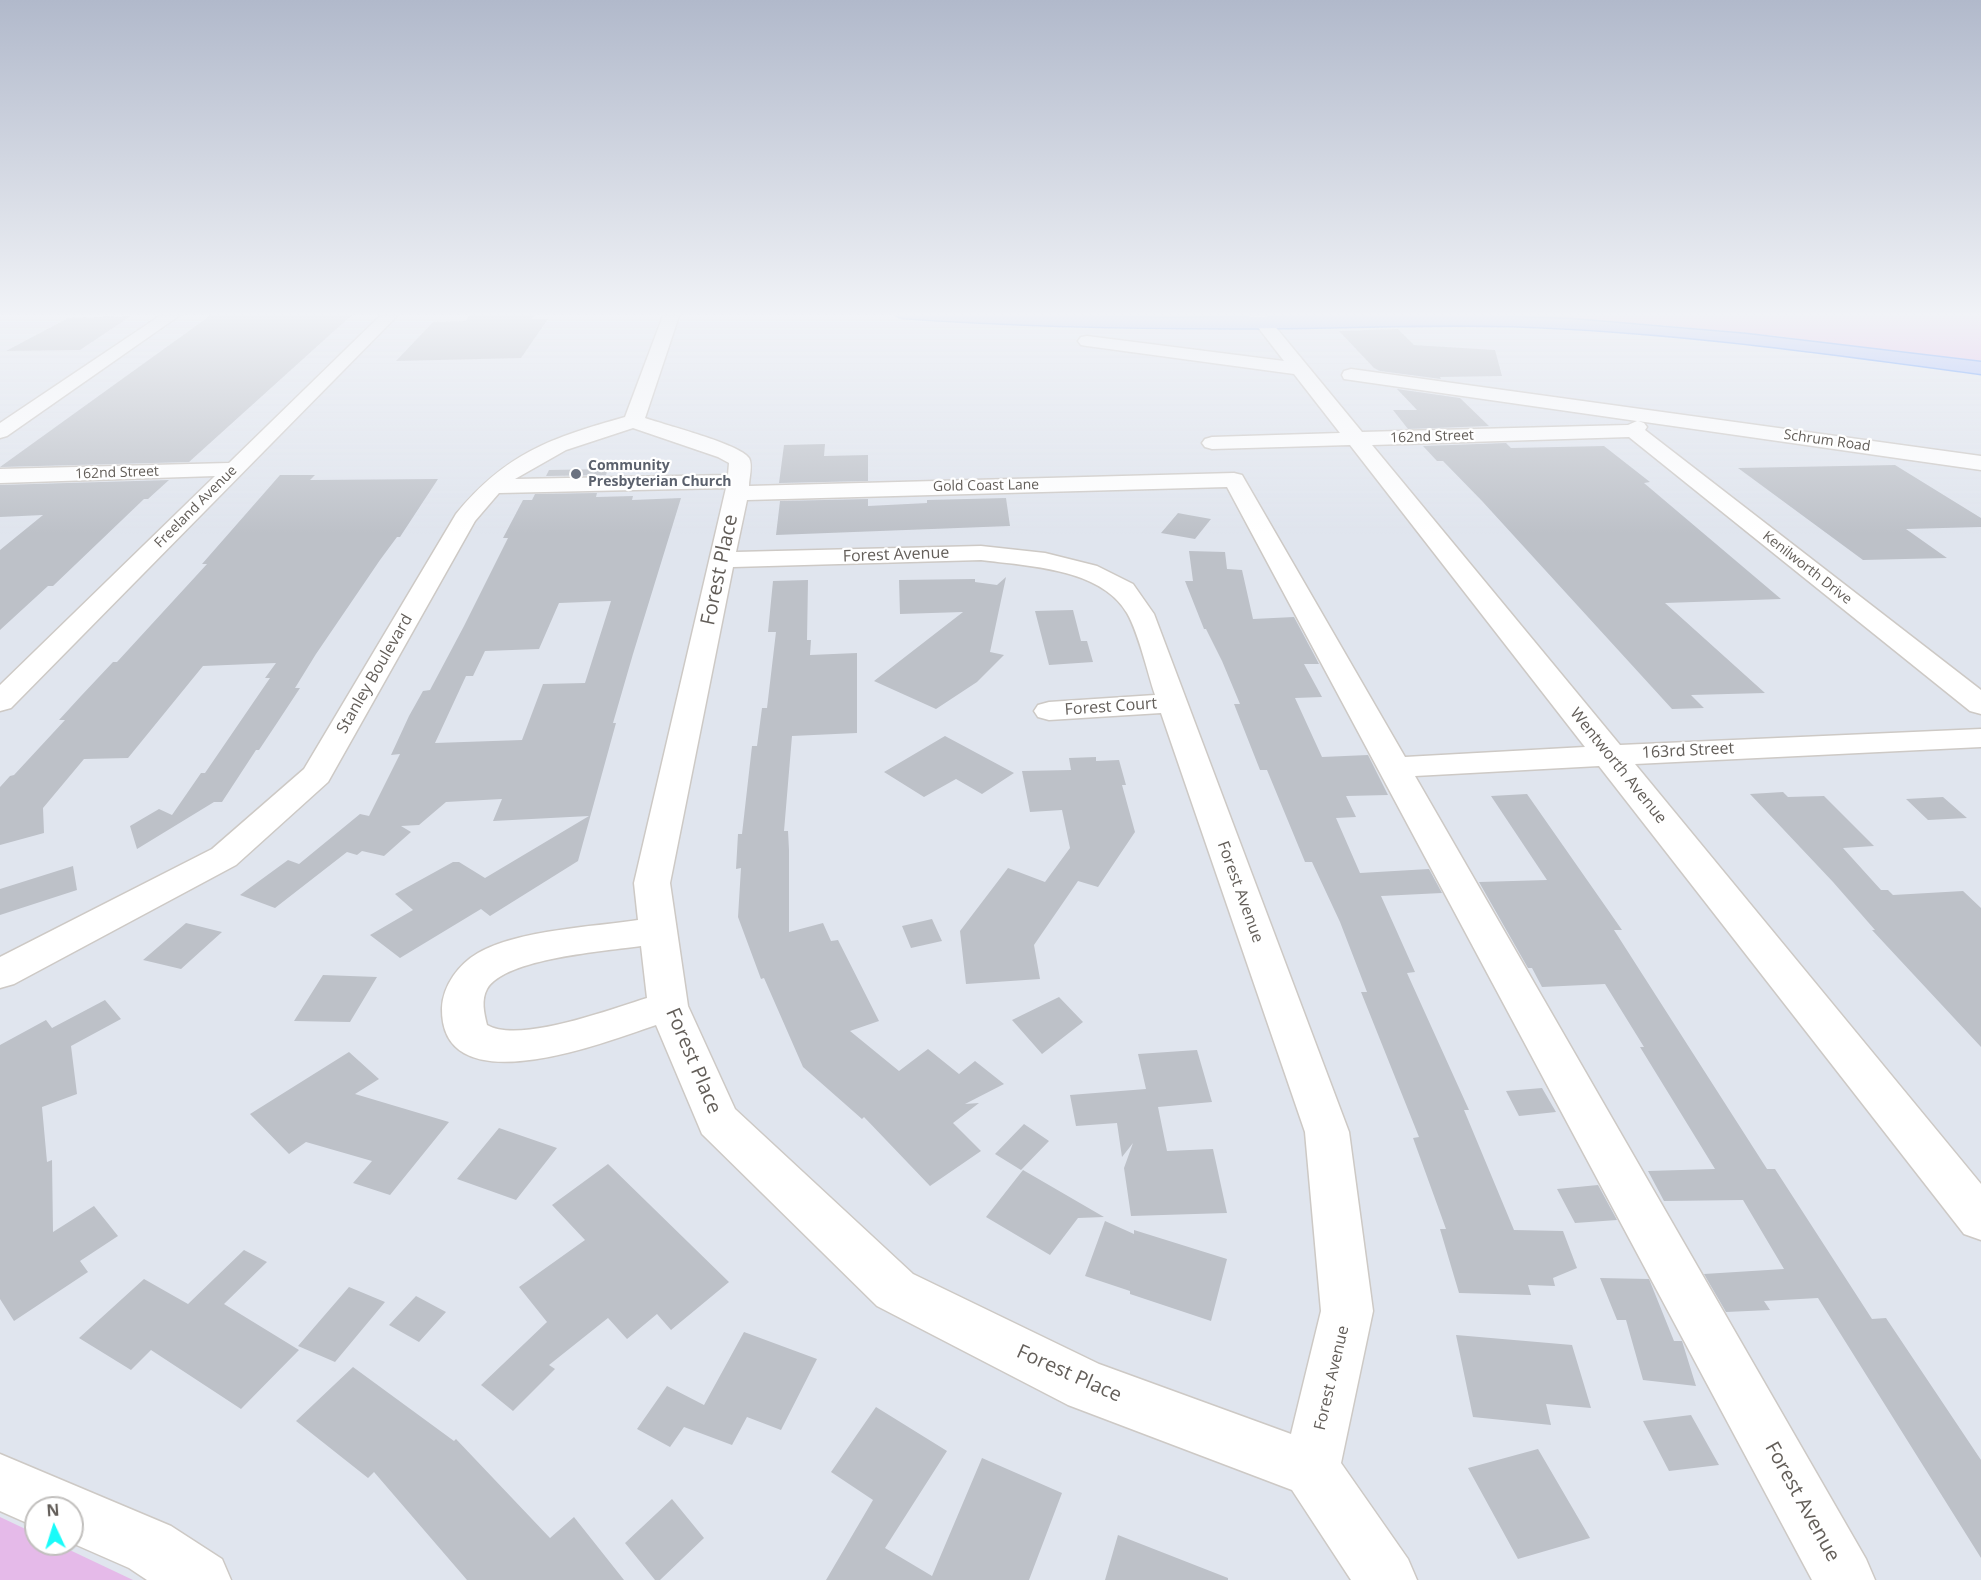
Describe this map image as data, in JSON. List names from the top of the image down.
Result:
{
  "streets": {
    "street": [
      "162nd Street",
      "Schrum Road",
      "Gold Coast Lane",
      "Freeland Avenue",
      "Forest Avenue",
      "Kenilworth Drive",
      "Forest Place",
      "Stanley Boulevard",
      "Forest Court",
      "163rd Street",
      "Wentworth Avenue"
    ]
  },
  "crossings": [
    ["162nd Street", "Schrum Road"],
    ["162nd Street", "Freeland Avenue"],
    ["162nd Street", "Kenilworth Drive"],
    ["162nd Street", "Wentworth Avenue"],
    ["Schrum Road", "Kenilworth Drive"],
    ["Gold Coast Lane", "Forest Avenue"],
    ["Gold Coast Lane", "Forest Place"],
    ["Gold Coast Lane", "Stanley Boulevard"],
    ["Forest Avenue", "Forest Place"],
    ["Forest Avenue", "Forest Court"],
    ["Forest Avenue", "163rd Street"],
    ["Forest Place", "Stanley Boulevard"],
    ["163rd Street", "Wentworth Avenue"]
  ],
  "places": ["Community Presbyterian Church"],
  "north": "top"
}
